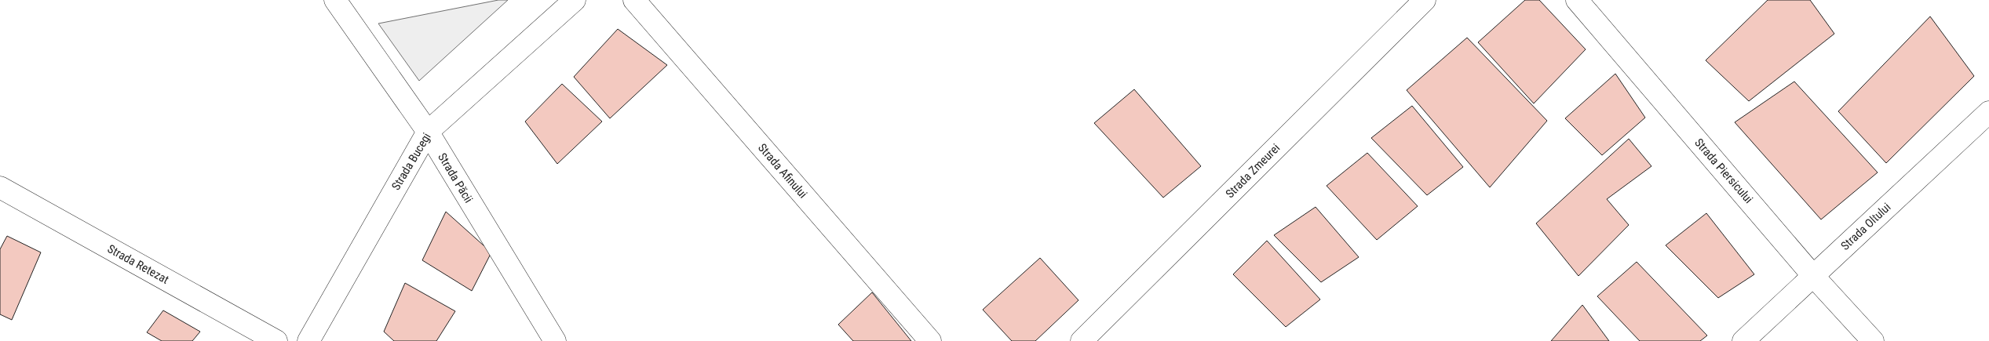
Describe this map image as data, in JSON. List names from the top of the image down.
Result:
{
  "streets": {
    "street": [
      "Strada Bucegi",
      "Strada Afinului",
      "Strada Zmeurei",
      "Strada Piersicului",
      "Strada Păcii",
      "Strada Oltului",
      "Strada Retezat"
    ]
  },
  "crossings": [
    ["Strada Bucegi", "Strada Păcii"],
    ["Strada Piersicului", "Strada Oltului"]
  ]
}
